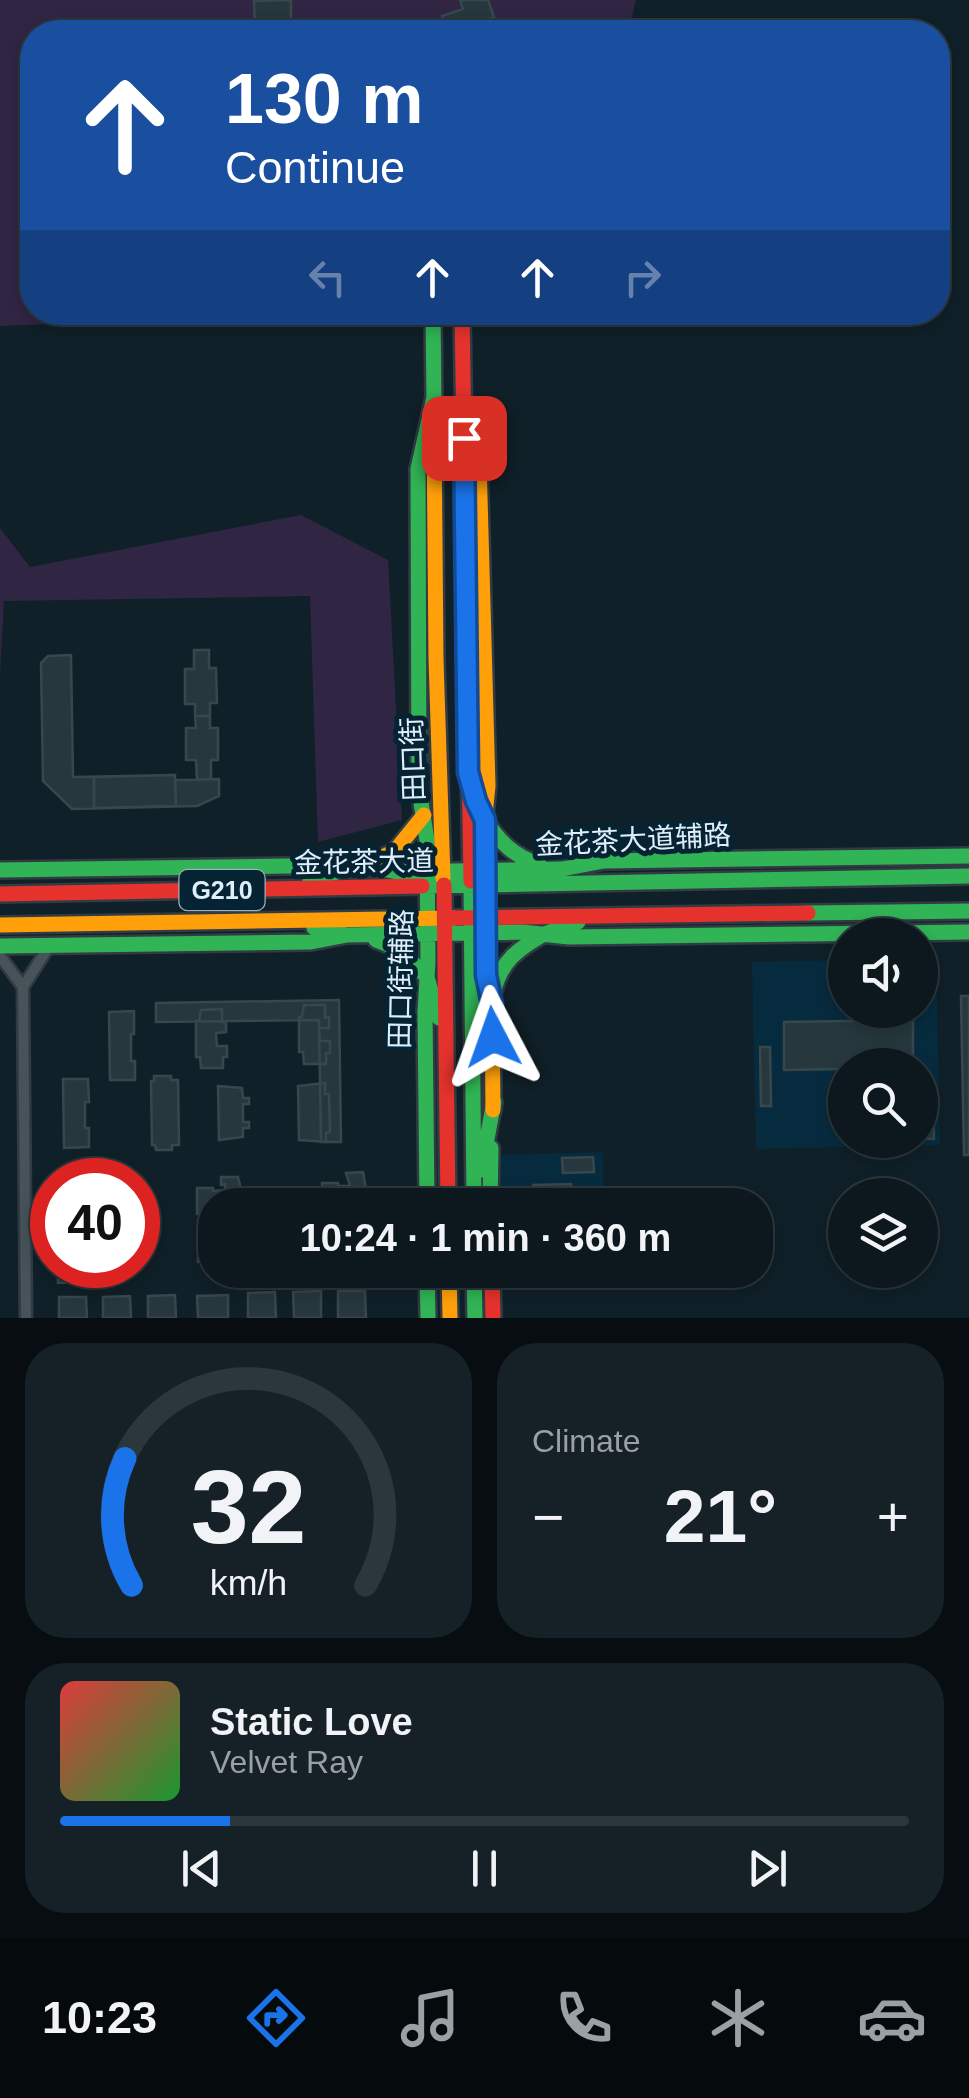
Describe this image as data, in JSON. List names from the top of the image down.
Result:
{
  "streets": {
    "main road": [
      "田口街",
      "金花茶大道辅路",
      "金花茶大道",
      "G210",
      "田口街辅路"
    ]
  },
  "crossings": [
    ["田口街", "金花茶大道辅路"],
    ["田口街", "金花茶大道"],
    ["田口街", "田口街辅路"],
    ["金花茶大道辅路", "金花茶大道"],
    ["金花茶大道", "田口街辅路"]
  ],
  "page": {
    "turn": ["130 m", "Continue"],
    "limit": "40",
    "trip": "10:24 · 1 min · 360 m",
    "tile": "Climate",
    "heat": ["−", "21°", "+"],
    "song": ["Static Love", "Velvet Ray"],
    "tabs": "10:23",
    "gauge": ["32", "km/h"]
  }
}
